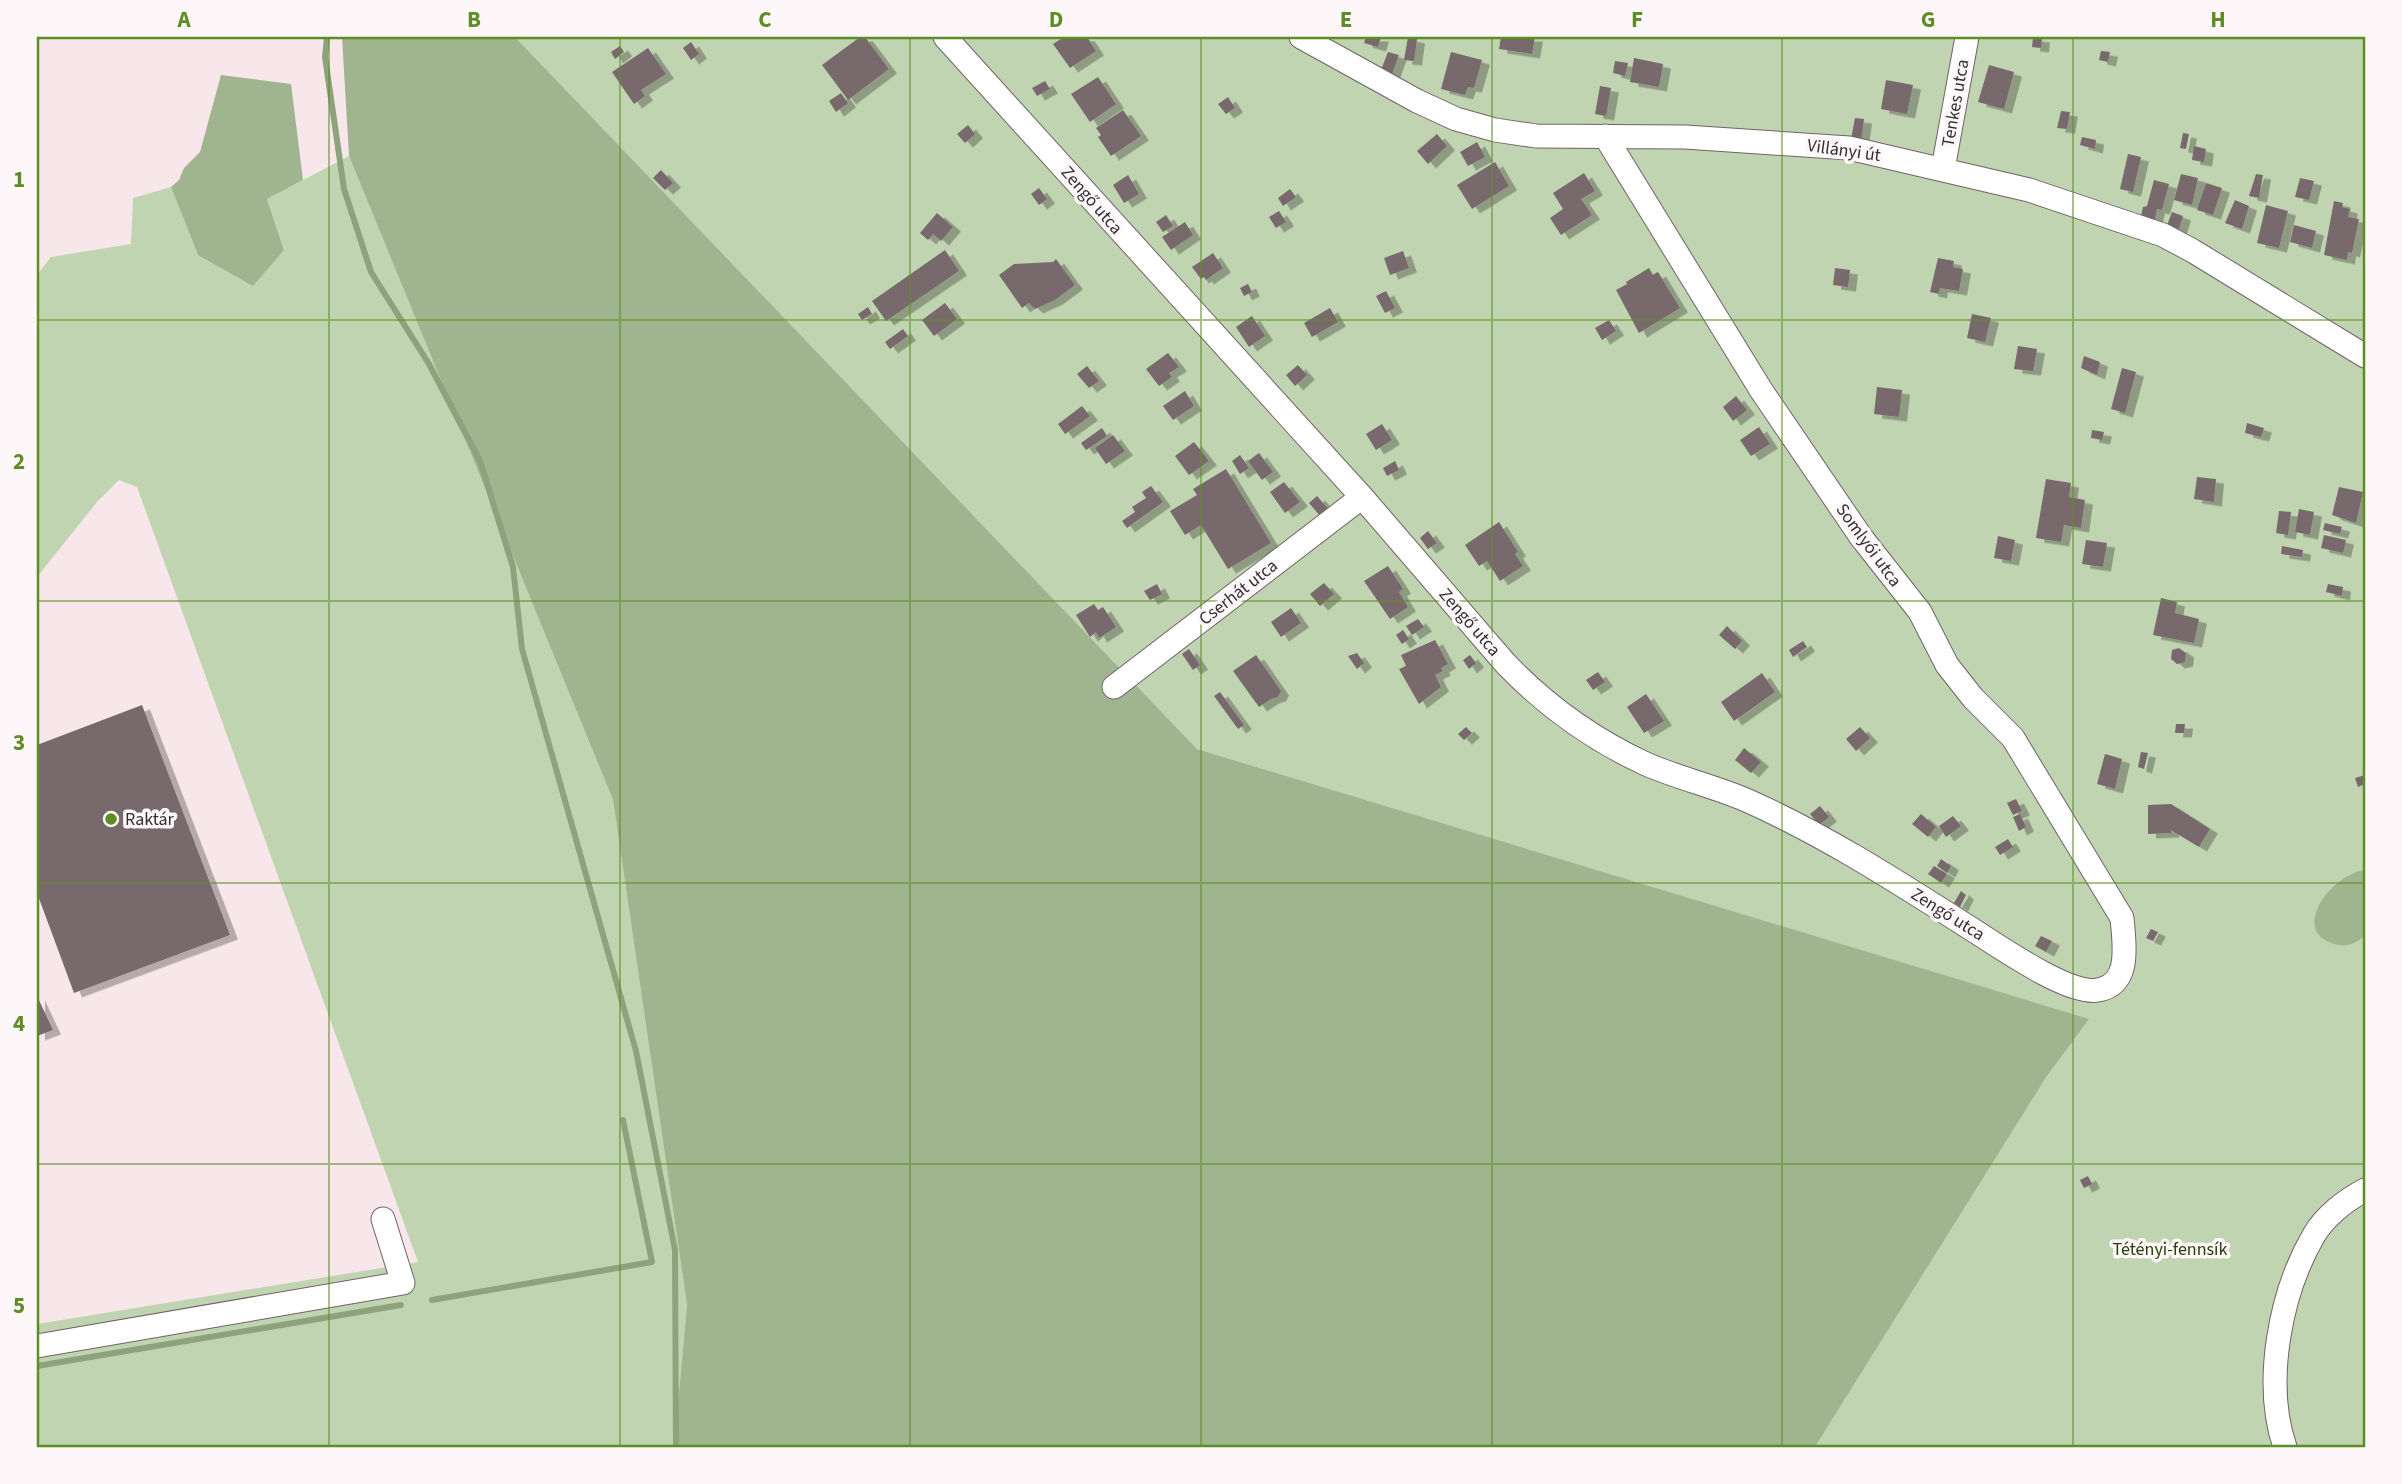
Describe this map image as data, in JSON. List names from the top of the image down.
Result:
{
  "streets": {
    "street": [
      "Tenkes utca",
      "Villányi út",
      "Zengő utca",
      "Somlyói utca",
      "Cserhát utca"
    ]
  },
  "crossings": [
    ["Tenkes utca", "Villányi út"],
    ["Villányi út", "Somlyói utca"],
    ["Zengő utca", "Somlyói utca"],
    ["Zengő utca", "Cserhát utca"]
  ],
  "parks": ["Tétényi-fennsík"],
  "places": ["Raktár"],
  "grid": {
    "columns": [
      "A",
      "B",
      "C",
      "D",
      "E",
      "F",
      "G",
      "H"
    ],
    "rows": [
      "1",
      "2",
      "3",
      "4",
      "5"
    ]
  }
}
